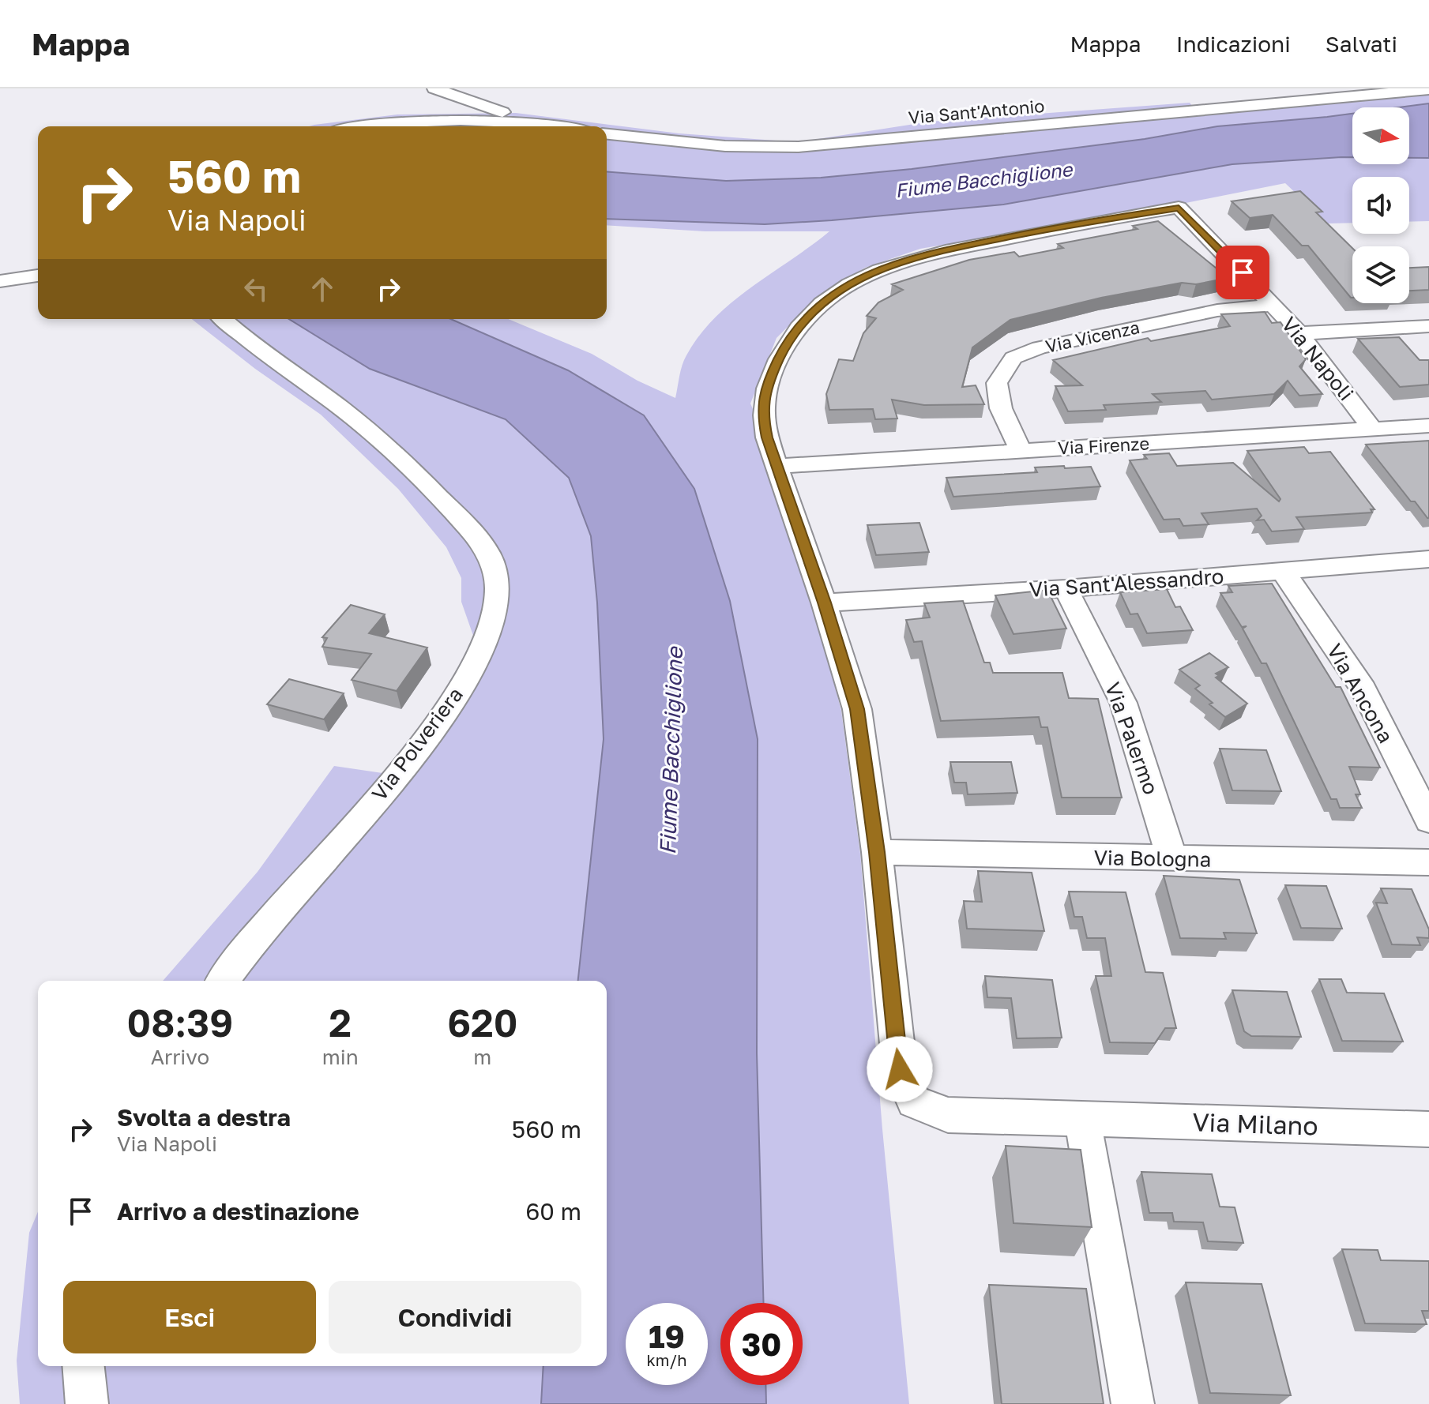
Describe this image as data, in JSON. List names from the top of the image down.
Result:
{
  "streets": {
    "street": [
      "Via Sant'Antonio",
      "Via Vicenza",
      "Via Napoli",
      "Via Firenze",
      "Via Sant'Alessandro",
      "Via Ancona",
      "Via Palermo",
      "Via Polveriera",
      "Via Bologna",
      "Via Milano"
    ]
  },
  "crossings": [
    ["Via Vicenza", "Via Napoli"],
    ["Via Vicenza", "Via Firenze"],
    ["Via Napoli", "Via Firenze"],
    ["Via Napoli", "Via Sant'Alessandro"],
    ["Via Napoli", "Via Bologna"],
    ["Via Napoli", "Via Milano"],
    ["Via Sant'Alessandro", "Via Ancona"],
    ["Via Sant'Alessandro", "Via Palermo"],
    ["Via Palermo", "Via Bologna"]
  ],
  "water": ["Fiume Bacchiglione"],
  "north": "right",
  "page": {
    "header": "Mappa",
    "nav": ["Mappa", "Indicazioni", "Salvati"],
    "turn": ["560 m", "Via Napoli"],
    "eta": [
      "08:39",
      "Arrivo",
      "2",
      "min",
      "620",
      "m"
    ],
    "list": [
      {
        "name": "Svolta a destra",
        "note": "Via Napoli",
        "value": "560 m"
      },
      {
        "name": "Arrivo a destinazione",
        "value": "60 m"
      }
    ],
    "buttons": ["Esci", "Condividi"],
    "speed": "19 km/h",
    "limit": "30"
  }
}
